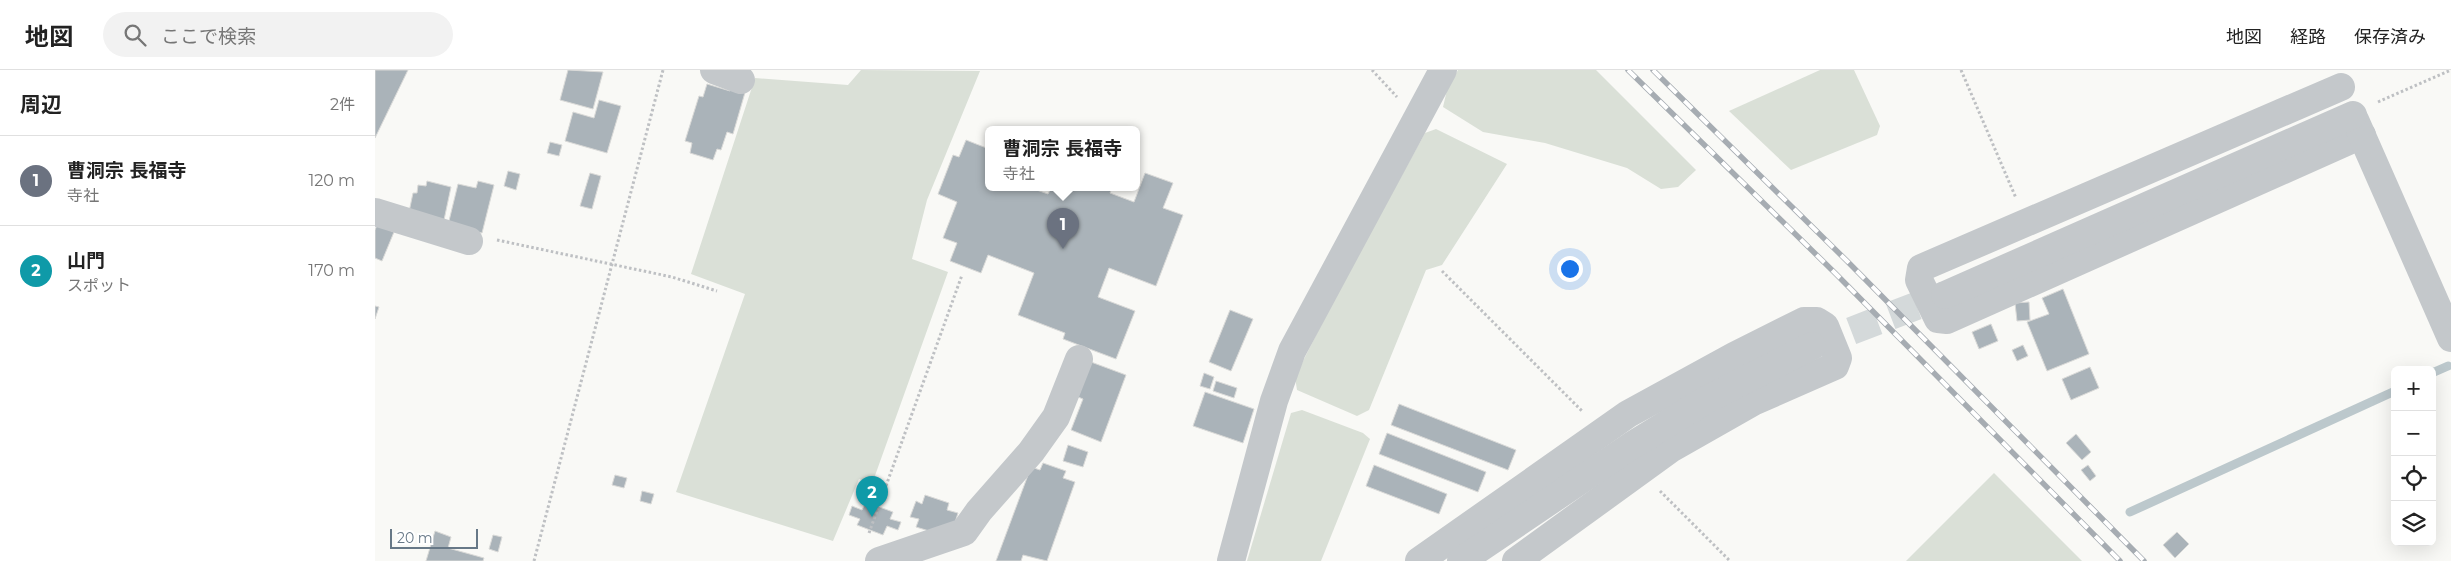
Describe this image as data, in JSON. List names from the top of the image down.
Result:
{
  "scale_bar": "20 m",
  "page": {
    "header": "地図",
    "search": "ここで検索",
    "nav": ["地図", "経路", "保存済み"],
    "heading": ["周辺", "2件"],
    "popup": ["曹洞宗 長福寺", "寺社"],
    "list": [
      {
        "mark": "1",
        "name": "曹洞宗 長福寺",
        "note": "寺社",
        "value": "120 m"
      },
      {
        "mark": "2",
        "name": "山門",
        "note": "スポット",
        "value": "170 m"
      }
    ],
    "pins": ["1", "2"],
    "map_buttons": ["+", "−"],
    "scale": "20 m"
  }
}
